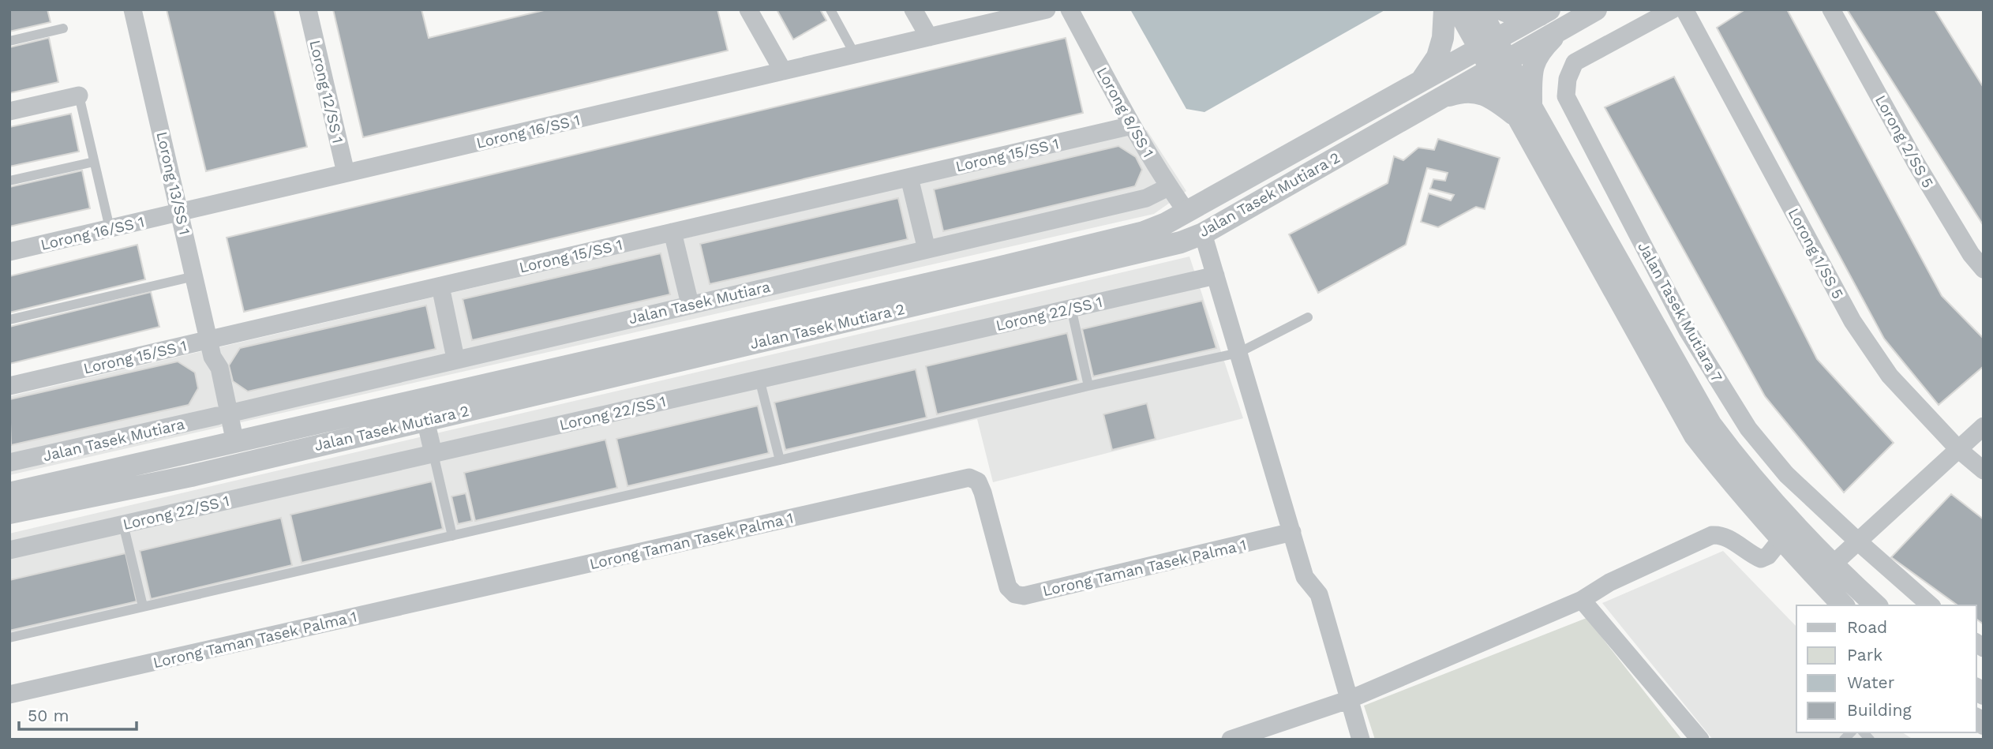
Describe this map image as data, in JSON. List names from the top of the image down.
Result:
{
  "streets": {
    "street": [
      "Lorong 12/SS 1",
      "Lorong 8/SS 1",
      "Lorong 16/SS 1",
      "Lorong 2/SS 5",
      "Lorong 15/SS 1",
      "Lorong 13/SS 1",
      "Jalan Tasek Mutiara 2",
      "Lorong 1/SS 5",
      "Jalan Tasek Mutiara",
      "Jalan Tasek Mutiara 7",
      "Lorong 22/SS 1",
      "Lorong Taman Tasek Palma 1"
    ]
  },
  "crossings": [
    ["Lorong 12/SS 1", "Lorong 16/SS 1"],
    ["Lorong 8/SS 1", "Lorong 15/SS 1"],
    ["Lorong 8/SS 1", "Jalan Tasek Mutiara 2"],
    ["Lorong 8/SS 1", "Jalan Tasek Mutiara"],
    ["Lorong 16/SS 1", "Lorong 13/SS 1"],
    ["Lorong 15/SS 1", "Lorong 13/SS 1"],
    ["Lorong 13/SS 1", "Jalan Tasek Mutiara 2"],
    ["Lorong 13/SS 1", "Jalan Tasek Mutiara"],
    ["Jalan Tasek Mutiara 2", "Jalan Tasek Mutiara 7"]
  ],
  "legend": [
    "Road",
    "Park",
    "Water",
    "Building"
  ],
  "scale_bar": "50 m"
}
